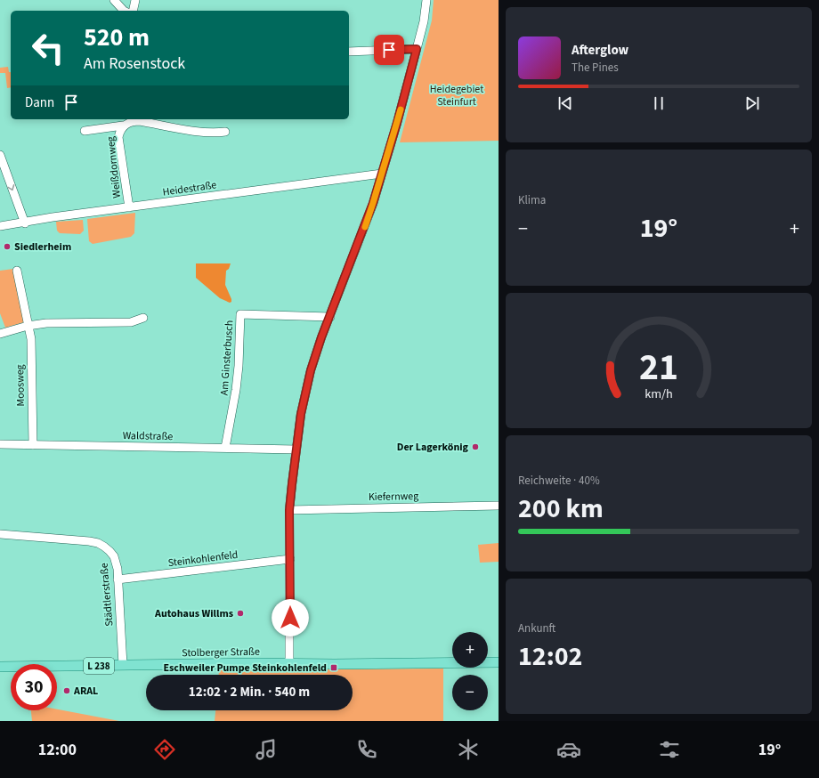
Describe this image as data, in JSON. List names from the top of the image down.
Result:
{
  "streets": {
    "main road": ["Stolberger Straße", "L 238"],
    "street": [
      "Weißdornweg",
      "Heidestraße",
      "Am Ginsterbusch",
      "Moosweg",
      "Waldstraße",
      "Kiefernweg",
      "Steinkohlenfeld",
      "Städtlerstraße"
    ]
  },
  "crossings": [
    ["Weißdornweg", "Heidestraße"],
    ["Am Ginsterbusch", "Waldstraße"],
    ["Moosweg", "Waldstraße"],
    ["Steinkohlenfeld", "Städtlerstraße"],
    ["Städtlerstraße", "Stolberger Straße"]
  ],
  "parks": ["Heidegebiet Steinfurt"],
  "places": {
    "other": [
      "Siedlerheim",
      "Der Lagerkönig",
      "Autohaus Willms",
      "ARAL"
    ],
    "transit": ["Eschweiler Pumpe Steinkohlenfeld"]
  },
  "page": {
    "turn": ["520 m", "Am Rosenstock"],
    "song": ["Afterglow", "The Pines"],
    "then": "Dann",
    "tile": [
      "Klima",
      ["Reichweite · 40%", "200 km"],
      ["Ankunft", "12:02"]
    ],
    "heat": ["−", "19°", "+"],
    "map_buttons": ["+", "−"],
    "limit": "30",
    "trip": "12:02 · 2 Min. · 540 m",
    "tabs": ["12:00", "19°"],
    "gauge": ["21", "km/h"]
  }
}
